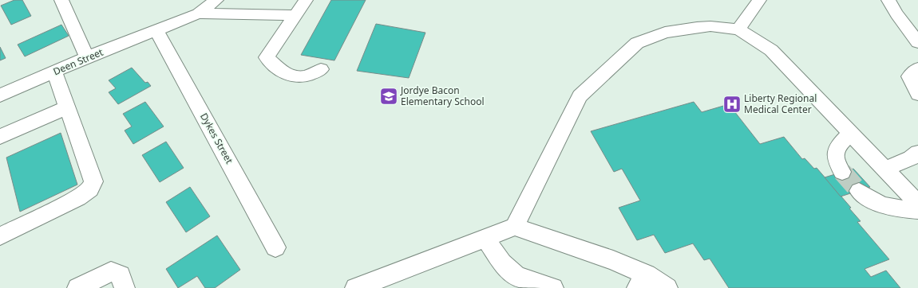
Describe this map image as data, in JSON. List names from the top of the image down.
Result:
{
  "streets": {
    "street": ["Deen Street", "Dykes Street"]
  },
  "crossings": [
    ["Deen Street", "Dykes Street"]
  ],
  "places": {
    "school or university": ["Jordye Bacon Elementary School"],
    "hospital": ["Liberty Regional Medical Center"]
  }
}
